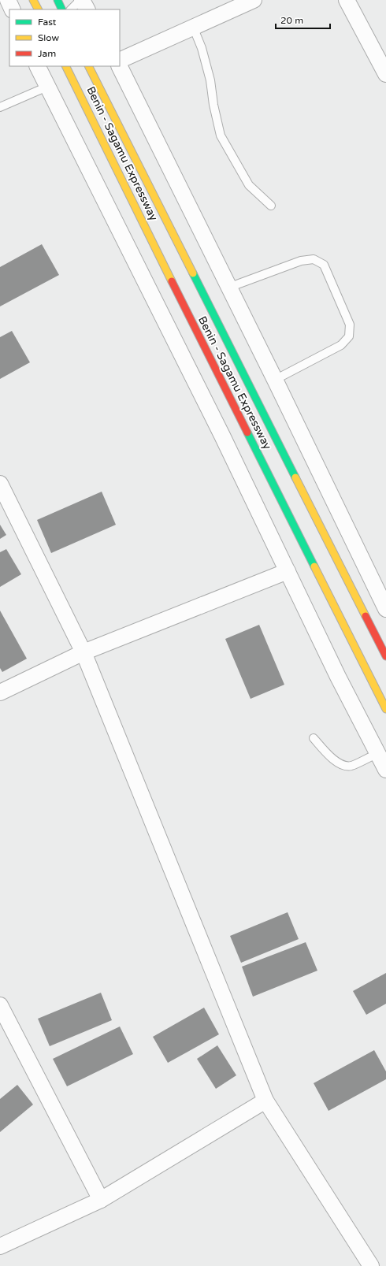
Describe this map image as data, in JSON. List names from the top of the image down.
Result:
{
  "streets": {
    "highway": ["Benin - Sagamu Expressway"]
  },
  "legend": ["Fast", "Slow", "Jam"],
  "scale_bar": "20 m"
}
